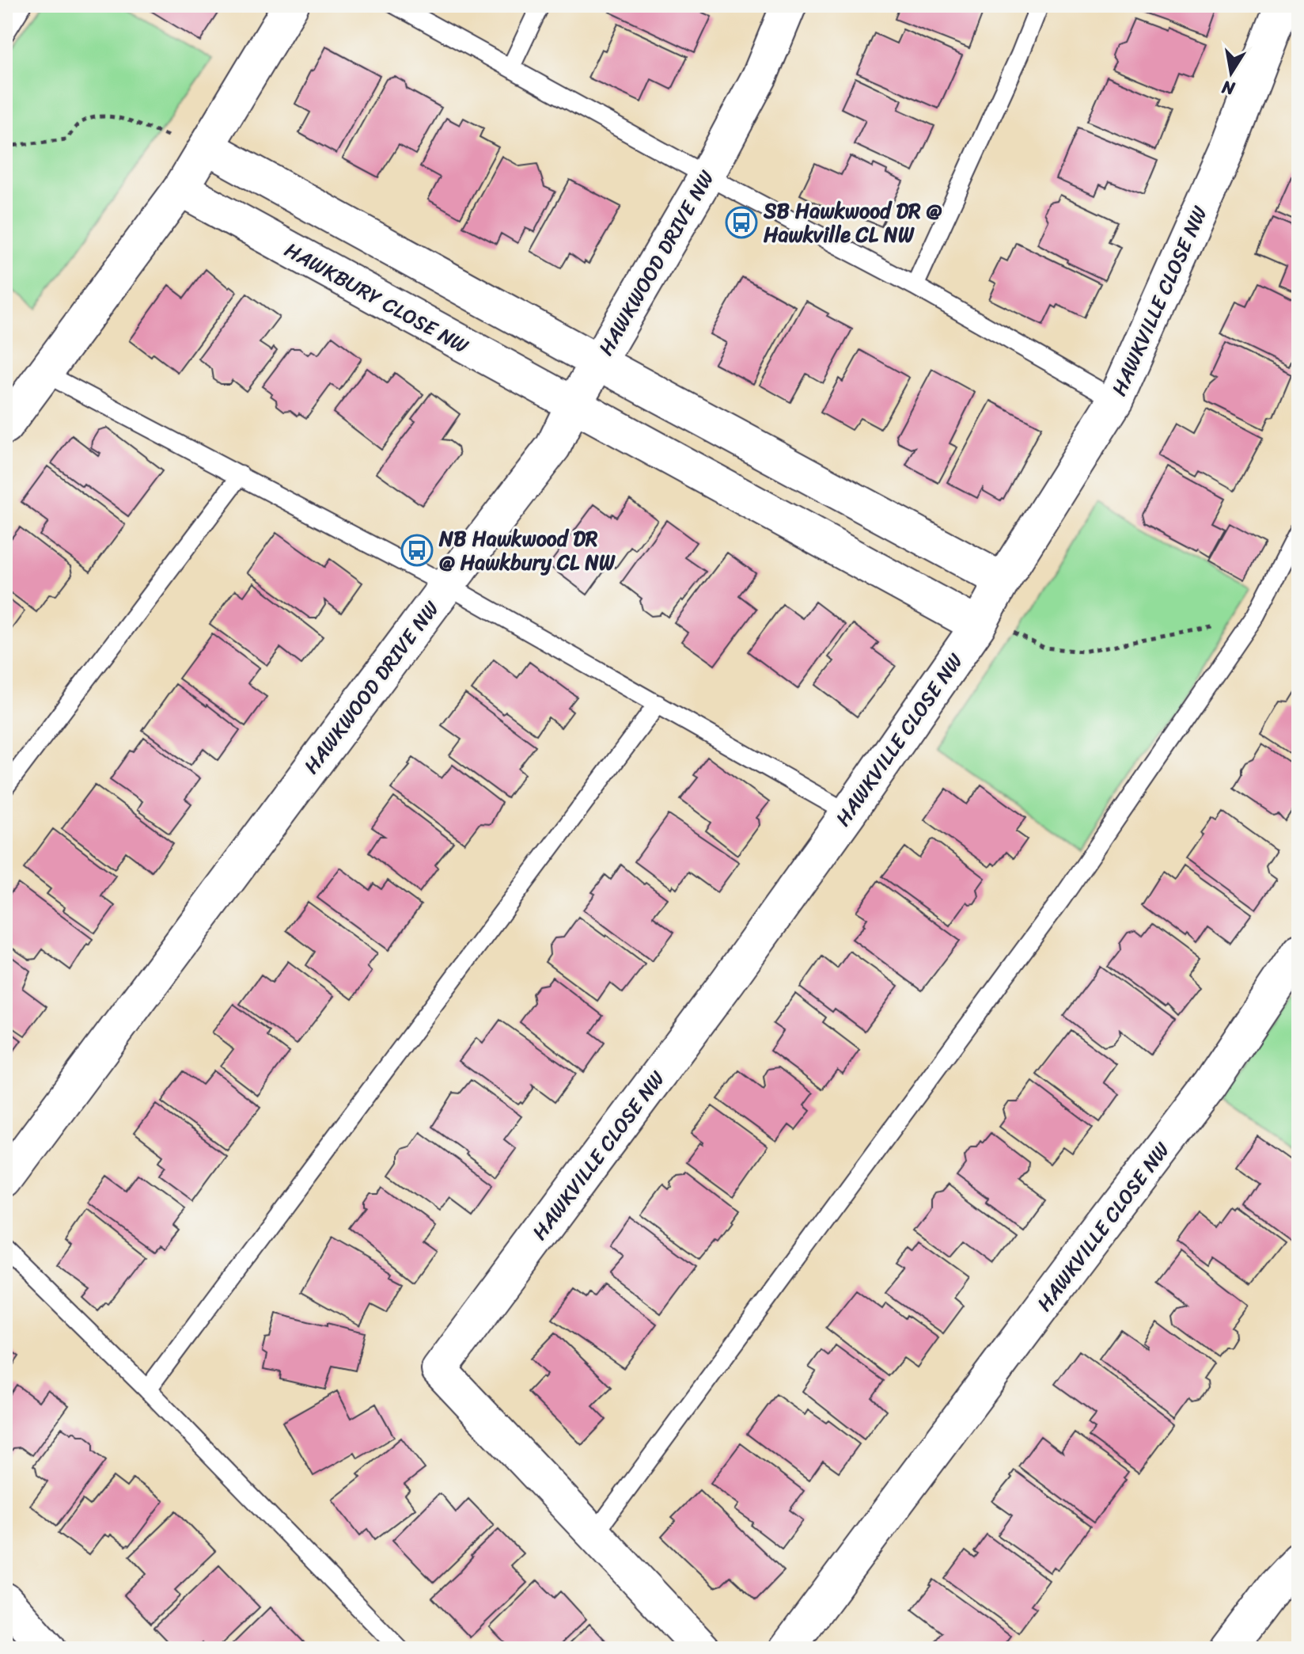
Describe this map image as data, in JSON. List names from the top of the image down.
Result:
{
  "streets": {
    "street": ["HAWKWOOD DRIVE NW", "HAWKBURY CLOSE NW", "HAWKVILLE CLOSE NW"]
  },
  "crossings": [
    ["HAWKWOOD DRIVE NW", "HAWKBURY CLOSE NW"]
  ],
  "places": {
    "bus stop": ["SB Hawkwood DR @ Hawkville CL NW", "NB Hawkwood DR @ Hawkbury CL NW"]
  },
  "north": "bottom"
}
